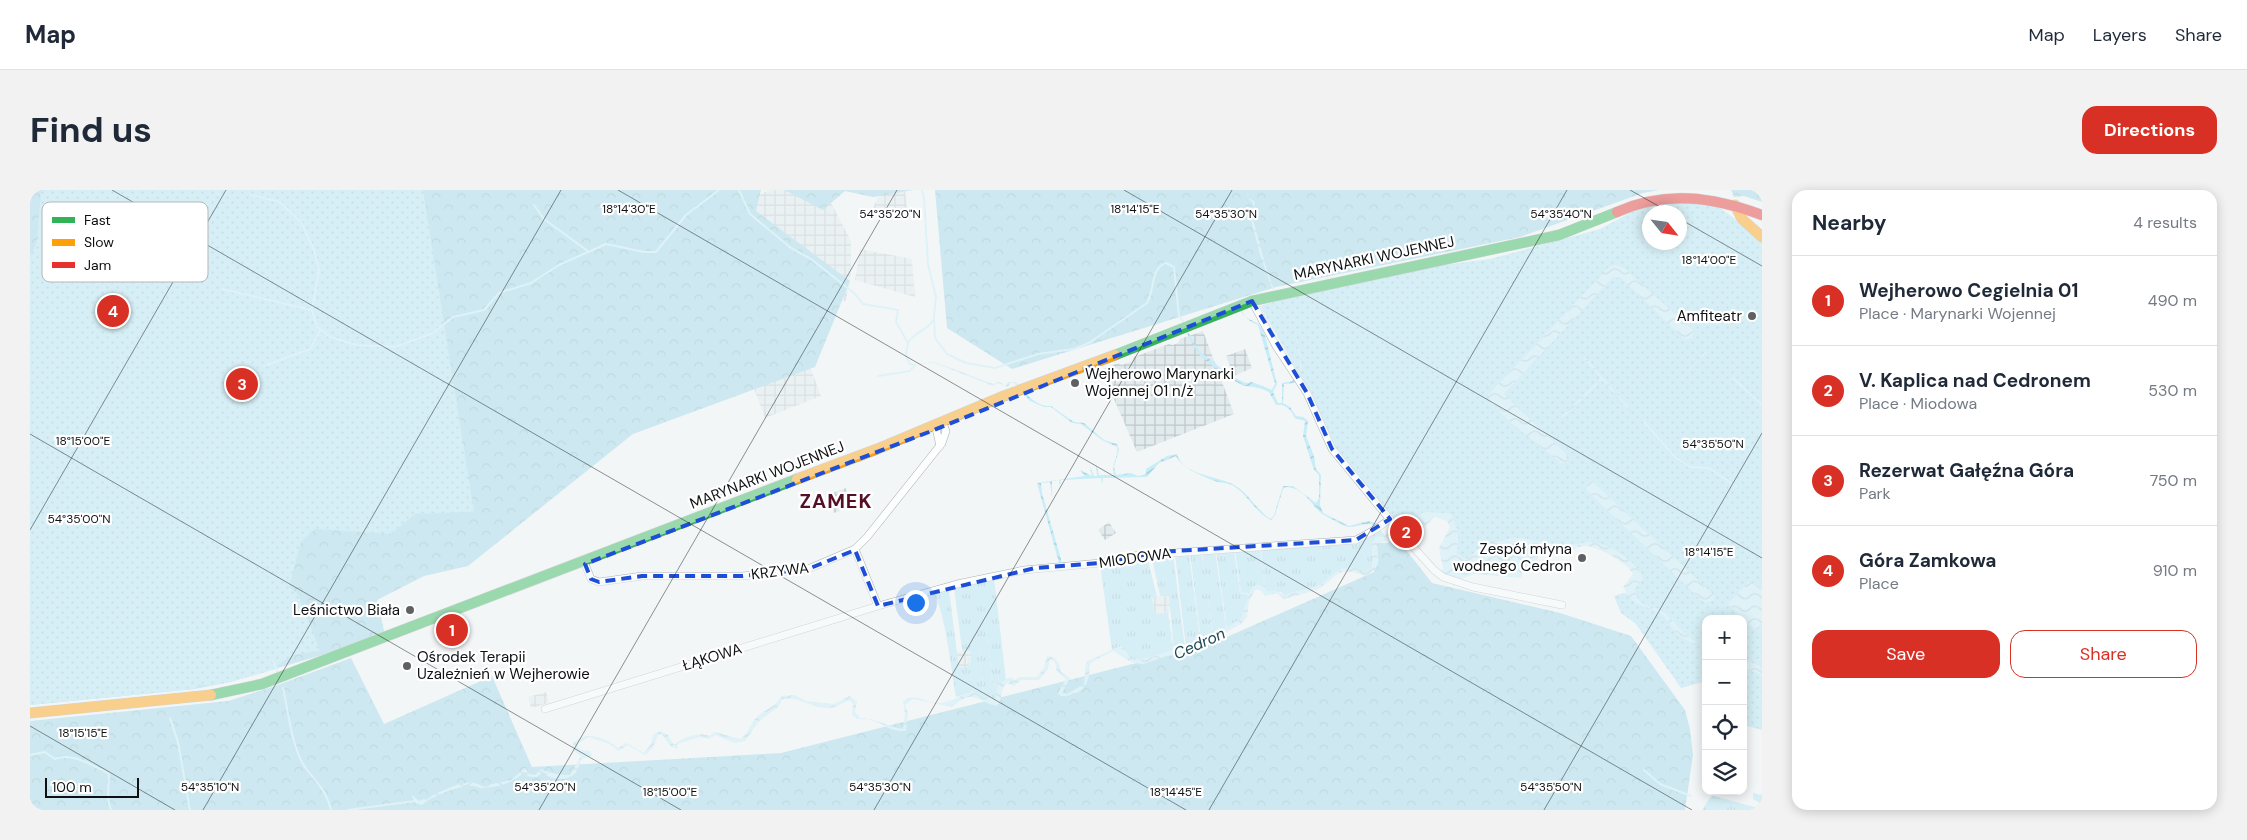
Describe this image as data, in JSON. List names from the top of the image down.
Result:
{
  "streets": {
    "main road": ["MARYNARKI WOJENNEJ"],
    "street": ["MIODOWA", "KRZYWA", "ŁĄKOWA"]
  },
  "crossings": [
    ["MARYNARKI WOJENNEJ", "KRZYWA"],
    ["MIODOWA", "ŁĄKOWA"]
  ],
  "districts": ["ZAMEK"],
  "water": ["Cedron"],
  "places": [
    "Amfiteatr",
    "Wejherowo Marynarki Wojennej 01 n/ż",
    "Zespół młyna wodnego Cedron",
    "Leśnictwo Biała",
    "Ośrodek Terapii Uzależnień w Wejherowie"
  ],
  "legend": ["Fast", "Slow", "Jam"],
  "scale_bar": "100 m",
  "north": "bottom right",
  "page": {
    "header": "Map",
    "nav": ["Map", "Layers", "Share"],
    "buttons": [
      "Directions",
      ["Save", "Share"]
    ],
    "title": "Find us",
    "heading": ["Nearby", "4 results"],
    "list": [
      {
        "mark": "1",
        "name": "Wejherowo Cegielnia 01",
        "note": "Place · Marynarki Wojennej",
        "value": "490 m"
      },
      {
        "mark": "2",
        "name": "V. Kaplica nad Cedronem",
        "note": "Place · Miodowa",
        "value": "530 m"
      },
      {
        "mark": "3",
        "name": "Rezerwat Gałęźna Góra",
        "note": "Park",
        "value": "750 m"
      },
      {
        "mark": "4",
        "name": "Góra Zamkowa",
        "note": "Place",
        "value": "910 m"
      }
    ],
    "pins": [
      "4",
      "3",
      "2",
      "1"
    ],
    "map_buttons": ["+", "−"],
    "scale": "100 m"
  },
  "coordinates": [
    "18°14'30\"E",
    "18°14'15\"E",
    "54°35'20\"N",
    "54°35'30\"N",
    "54°35'40\"N",
    "18°14'00\"E",
    "18°15'00\"E",
    "54°35'50\"N",
    "54°35'00\"N",
    "18°15'15\"E",
    "54°35'10\"N",
    "18°14'45\"E"
  ]
}
